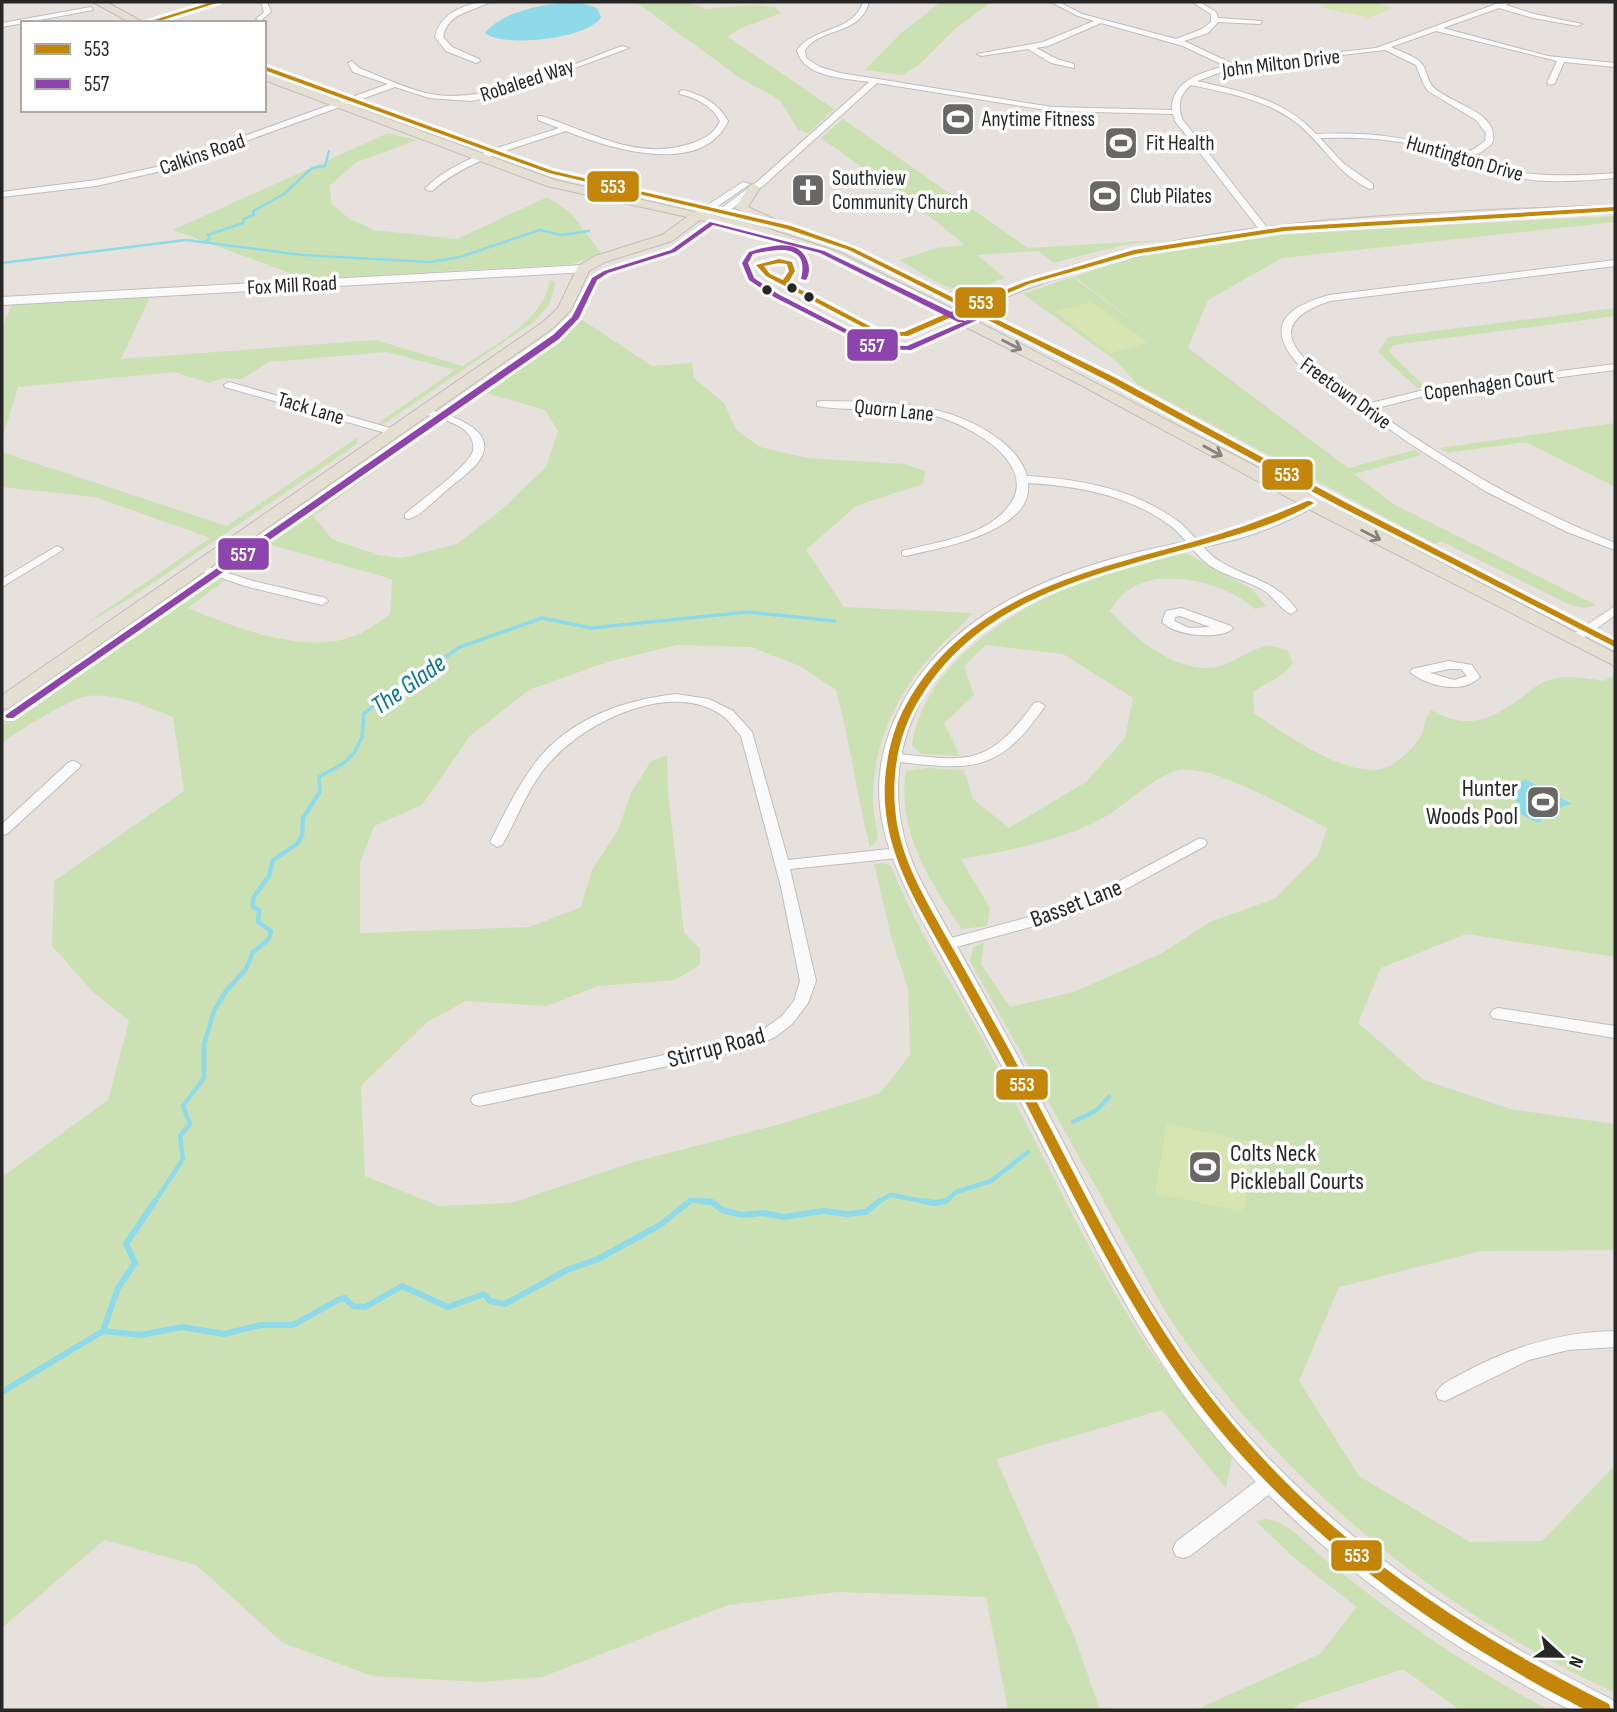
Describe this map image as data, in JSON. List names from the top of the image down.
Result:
{
  "streets": {
    "street": [
      "John Milton Drive",
      "Robaleed Way",
      "Calkins Road",
      "Huntington Drive",
      "Fox Mill Road",
      "Copenhagen Court",
      "Freetown Drive",
      "Tack Lane",
      "Quorn Lane",
      "Basset Lane",
      "Stirrup Road"
    ]
  },
  "crossings": [
    ["Robaleed Way", "Calkins Road"],
    ["Copenhagen Court", "Freetown Drive"]
  ],
  "water": ["The Glade"],
  "places": {
    "sports": [
      "Anytime Fitness",
      "Fit Health",
      "Club Pilates",
      "Hunter Woods Pool",
      "Colts Neck Pickleball Courts"
    ],
    "church": ["Southview Community Church"]
  },
  "lines": ["transit line 553", "transit line 557"],
  "legend": ["553", "557"],
  "north": "right"
}
